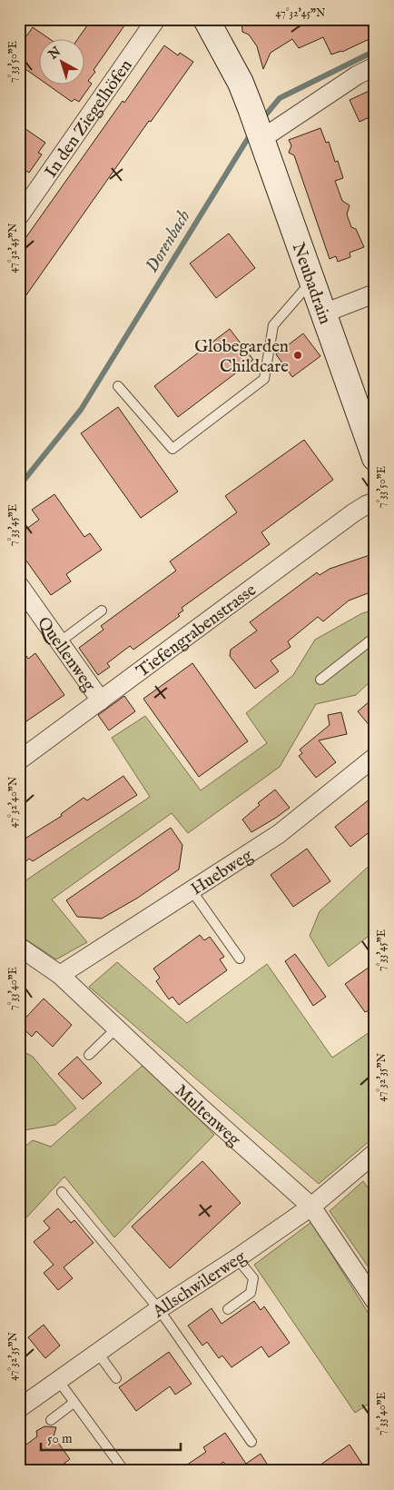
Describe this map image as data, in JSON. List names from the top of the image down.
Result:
{
  "streets": {
    "street": [
      "In den Ziegelhöfen",
      "Neubadrain",
      "Tiefengrabenstrasse",
      "Quellenweg",
      "Huebweg",
      "Multenweg",
      "Allschwilerweg"
    ]
  },
  "crossings": [
    ["Tiefengrabenstrasse", "Quellenweg"],
    ["Huebweg", "Multenweg"],
    ["Multenweg", "Allschwilerweg"]
  ],
  "water": ["Dorenbach"],
  "places": ["Globegarden Childcare"],
  "scale_bar": "50 m",
  "north": "top left",
  "coordinates": [
    "47°32'45\"N",
    "7°33'50\"E",
    "7°33'45\"E",
    "47°32'40\"N",
    "7°33'40\"E",
    "47°32'35\"N"
  ]
}
